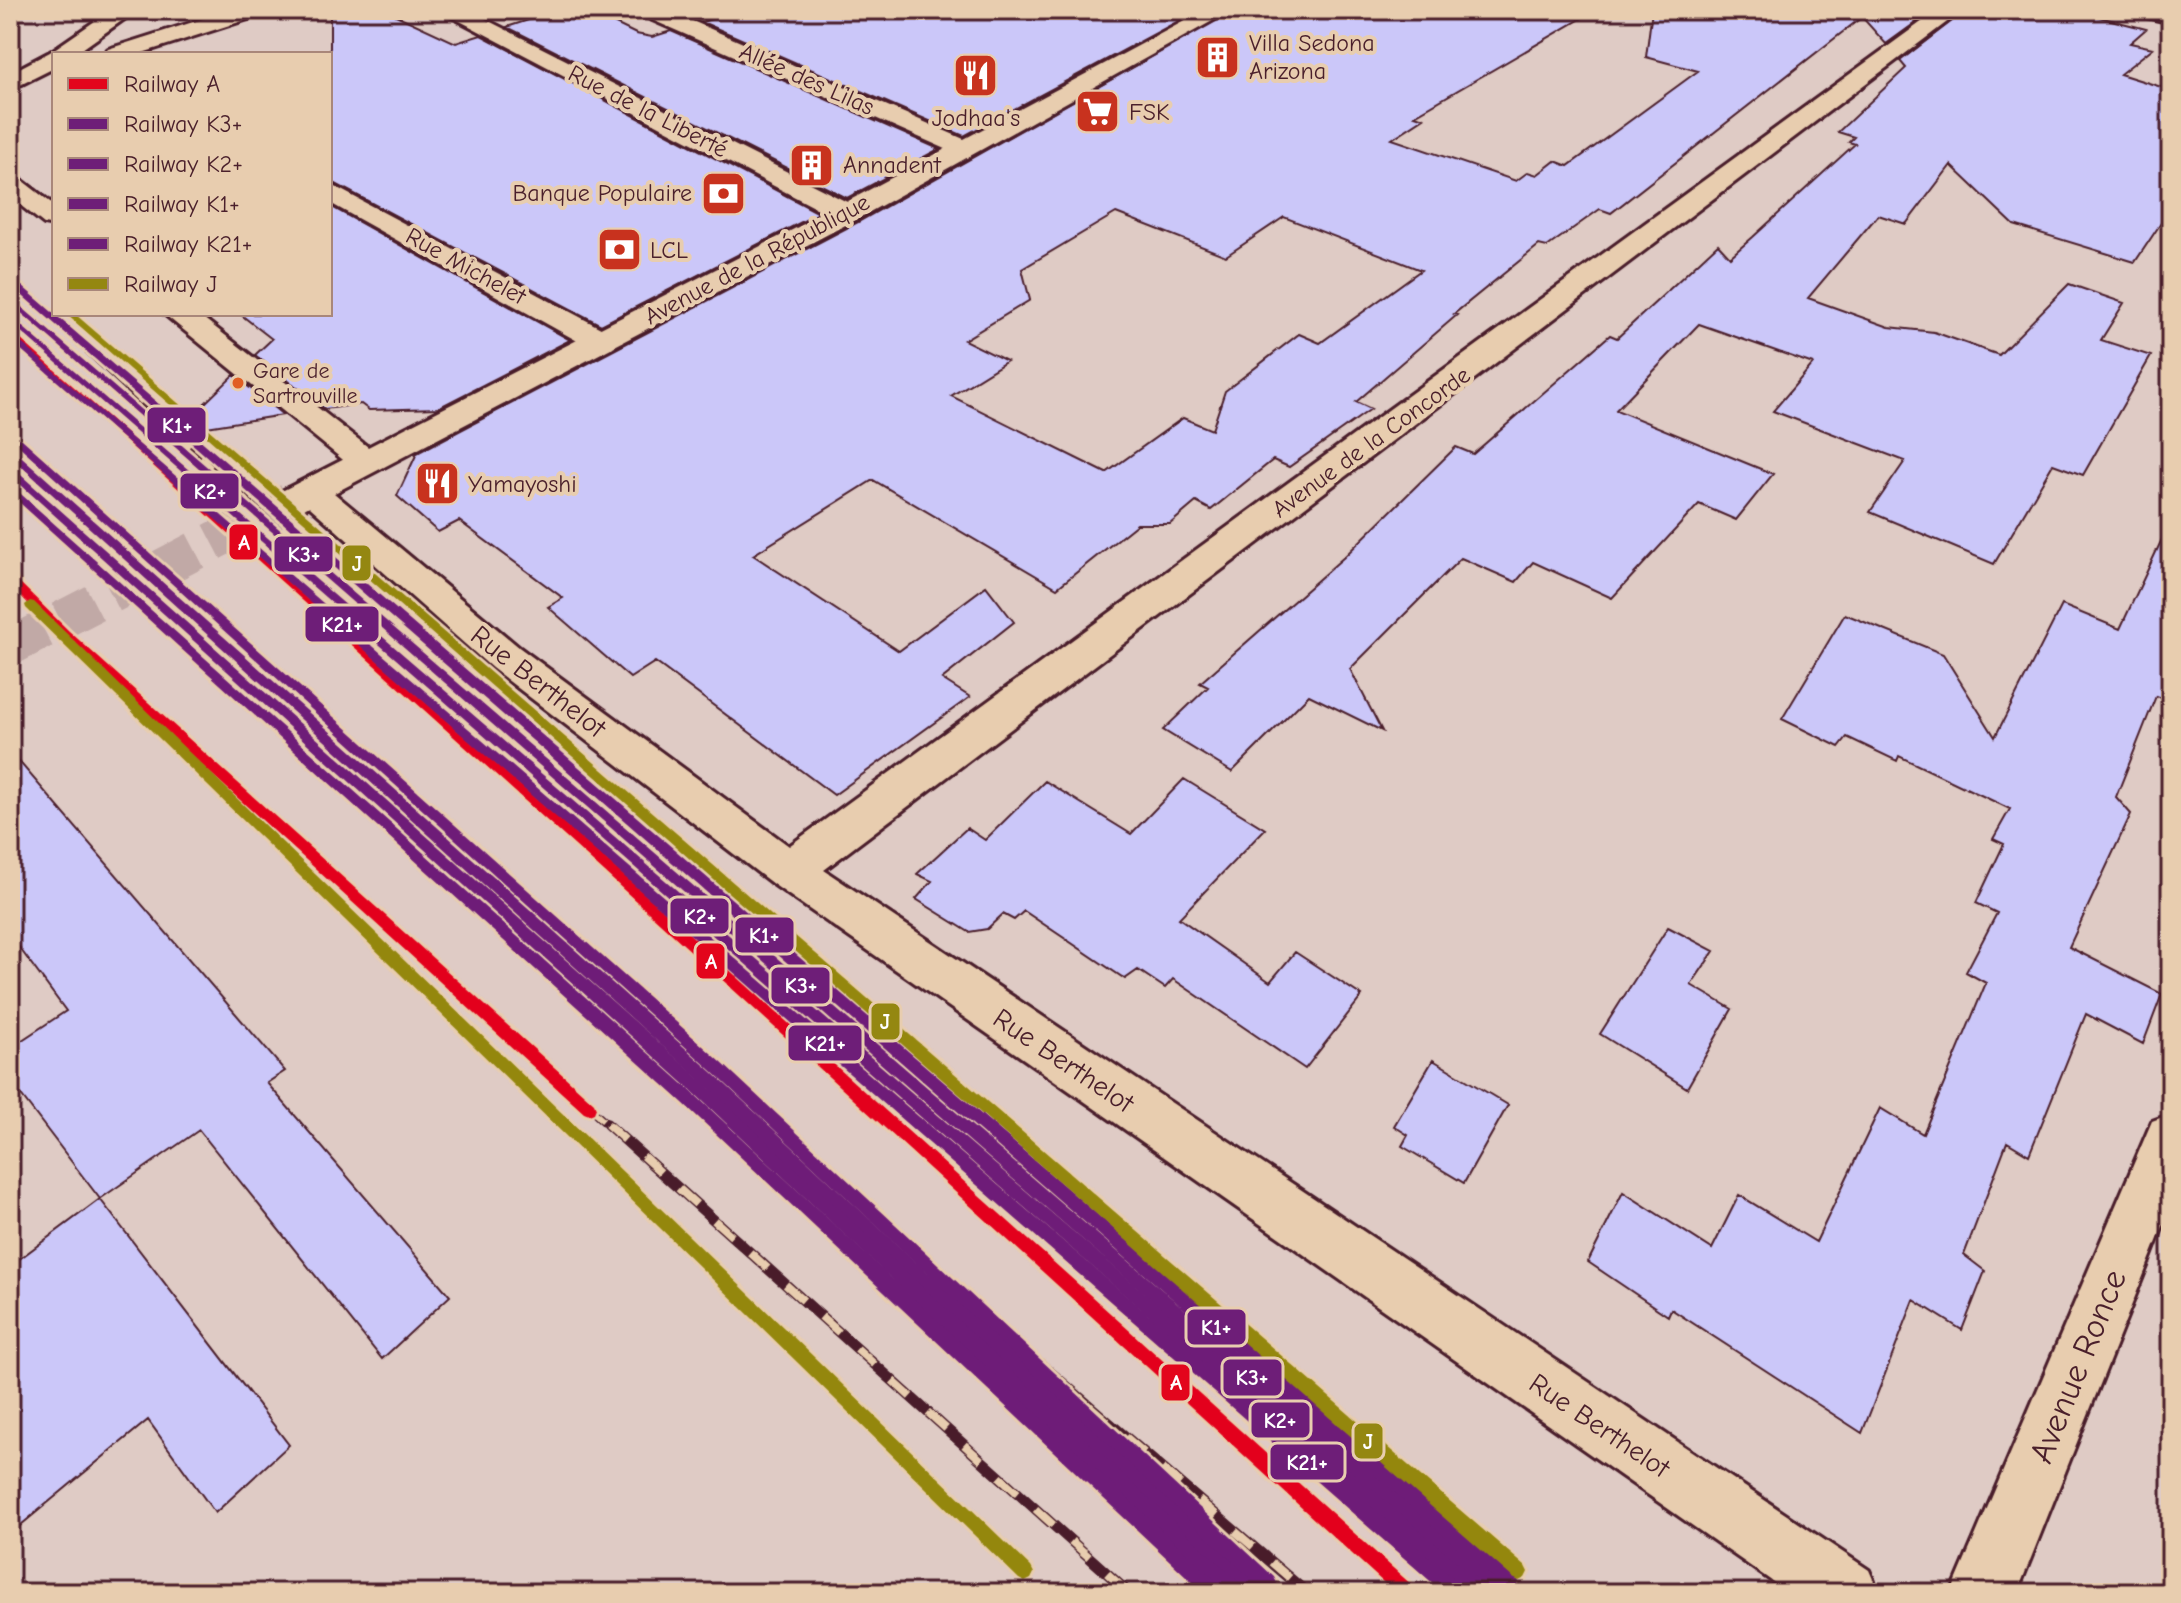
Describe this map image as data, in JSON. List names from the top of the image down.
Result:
{
  "streets": {
    "street": [
      "Allée des Lilas",
      "Rue de la Liberté",
      "Avenue de la République",
      "Rue Michelet",
      "Avenue de la Concorde",
      "Rue Berthelot",
      "Avenue Ronce"
    ]
  },
  "crossings": [
    ["Allée des Lilas", "Avenue de la République"],
    ["Rue de la Liberté", "Avenue de la République"],
    ["Avenue de la République", "Rue Michelet"],
    ["Avenue de la République", "Rue Berthelot"],
    ["Avenue de la Concorde", "Rue Berthelot"]
  ],
  "places": {
    "building": ["Villa Sedona Arizona", "Annadent"],
    "restaurant": ["Jodhaa's", "Yamayoshi"],
    "supermarket": ["FSK"],
    "bank": ["Banque Populaire", "LCL"],
    "other": ["Gare de Sartrouville"]
  },
  "lines": [
    "rail line K1+",
    "rail line K3+",
    "rail line J",
    "rail line K2+",
    "rail line A",
    "rail line K21+"
  ],
  "legend": [
    "Railway A",
    "Railway K3+",
    "Railway K2+",
    "Railway K1+",
    "Railway K21+",
    "Railway J"
  ]
}
